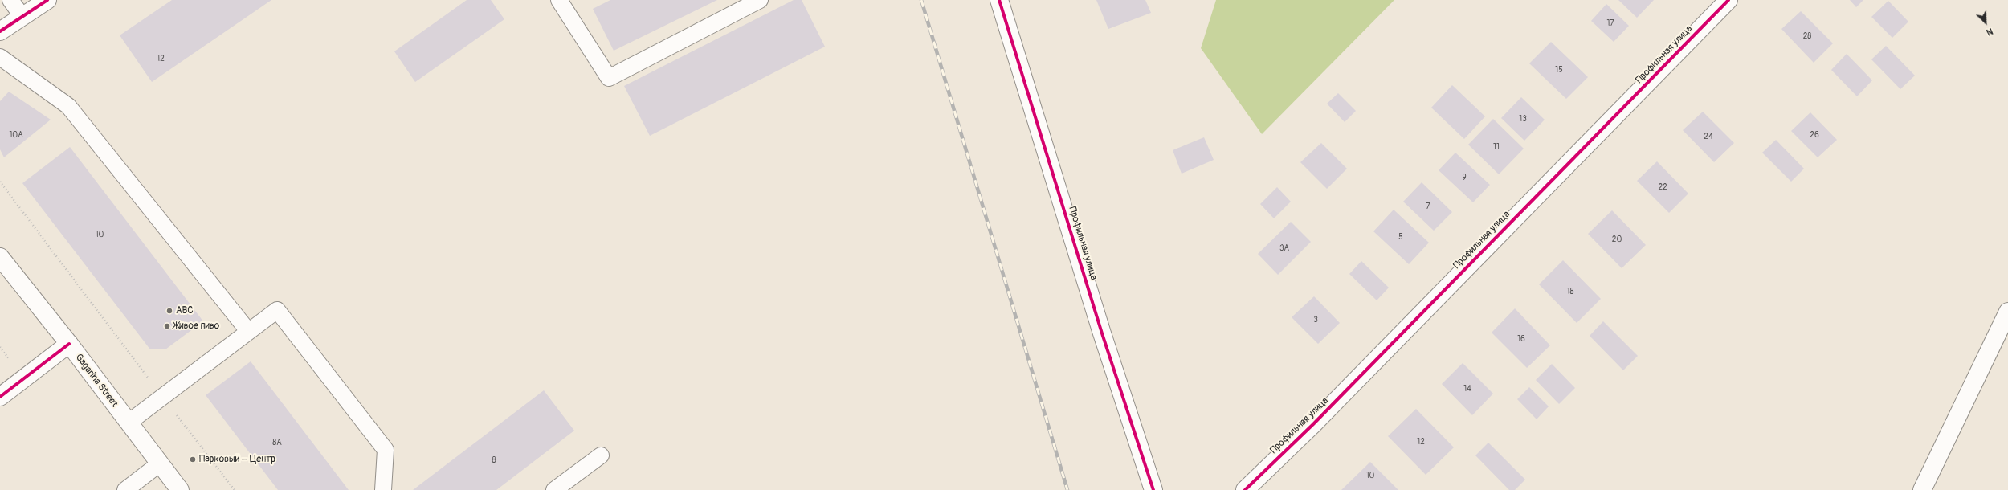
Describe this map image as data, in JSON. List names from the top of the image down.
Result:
{
  "streets": {
    "street": ["Профильная улица", "Gagarina Street"]
  },
  "places": ["ABC", "Живое пиво", "Парковый – Центр"],
  "house_numbers": [
    "17",
    "28",
    "12",
    "15",
    "13",
    "10А",
    "26",
    "24",
    "11",
    "9",
    "22",
    "7",
    "10",
    "5",
    "20",
    "3А",
    "18",
    "3",
    "16",
    "14",
    "12",
    "8А",
    "8",
    "10"
  ],
  "north": "bottom right"
}
